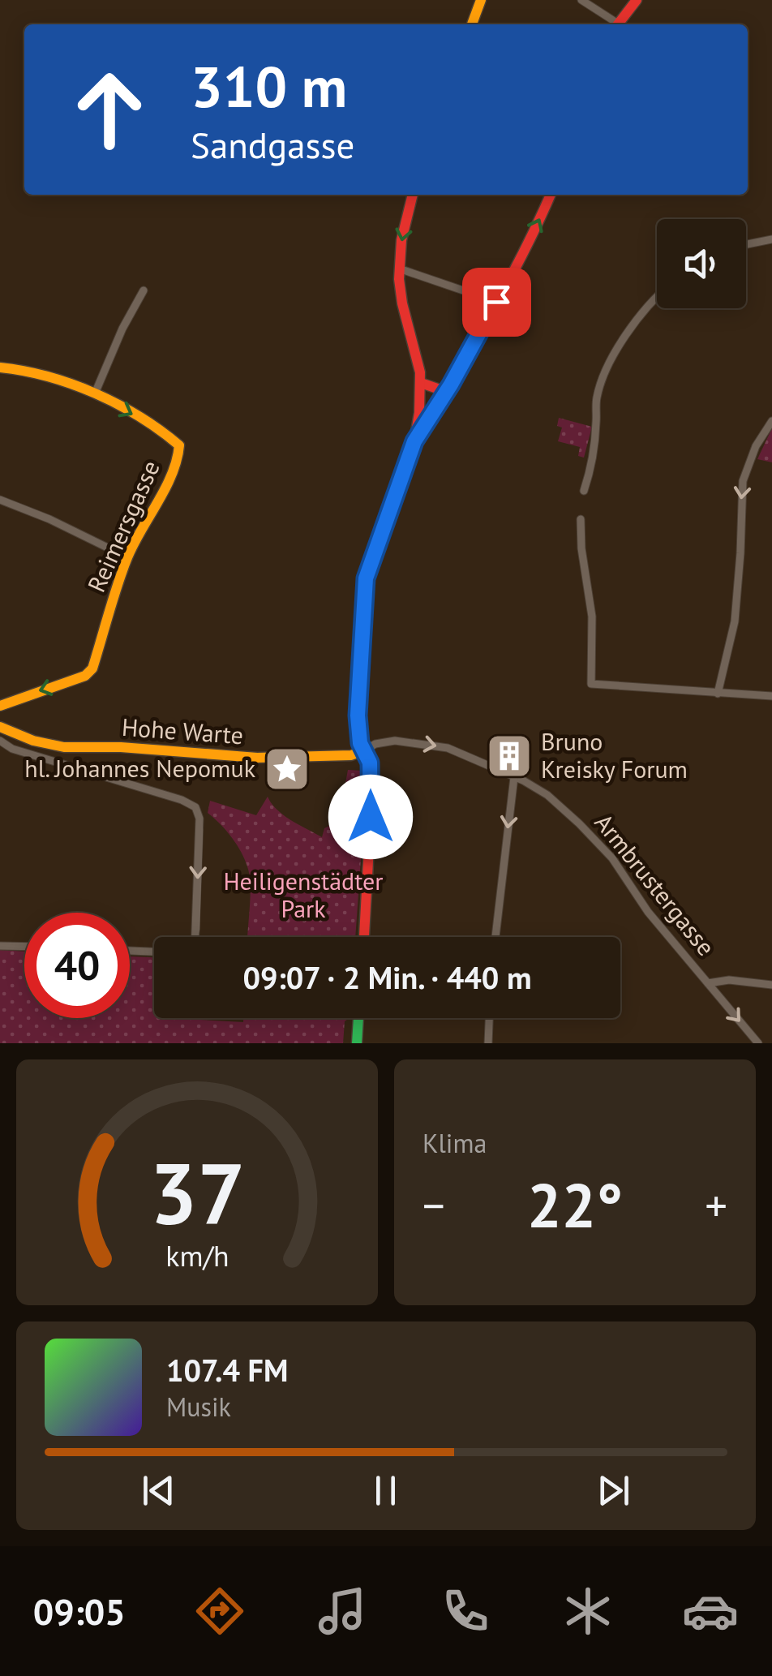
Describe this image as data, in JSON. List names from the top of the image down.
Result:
{
  "streets": {
    "street": ["Reimersgasse", "Hohe Warte", "Armbrustergasse"]
  },
  "crossings": [
    ["Hohe Warte", "Armbrustergasse"]
  ],
  "one_way": ["Armbrustergasse"],
  "parks": ["Heiligenstädter Park"],
  "places": {
    "building": ["Bruno Kreisky Forum"],
    "place": ["hl. Johannes Nepomuk"]
  },
  "page": {
    "turn": ["310 m", "Sandgasse"],
    "limit": "40",
    "trip": "09:07 · 2 Min. · 440 m",
    "tile": "Klima",
    "heat": ["−", "22°", "+"],
    "song": ["107.4 FM", "Musik"],
    "tabs": "09:05",
    "gauge": ["37", "km/h"]
  }
}
